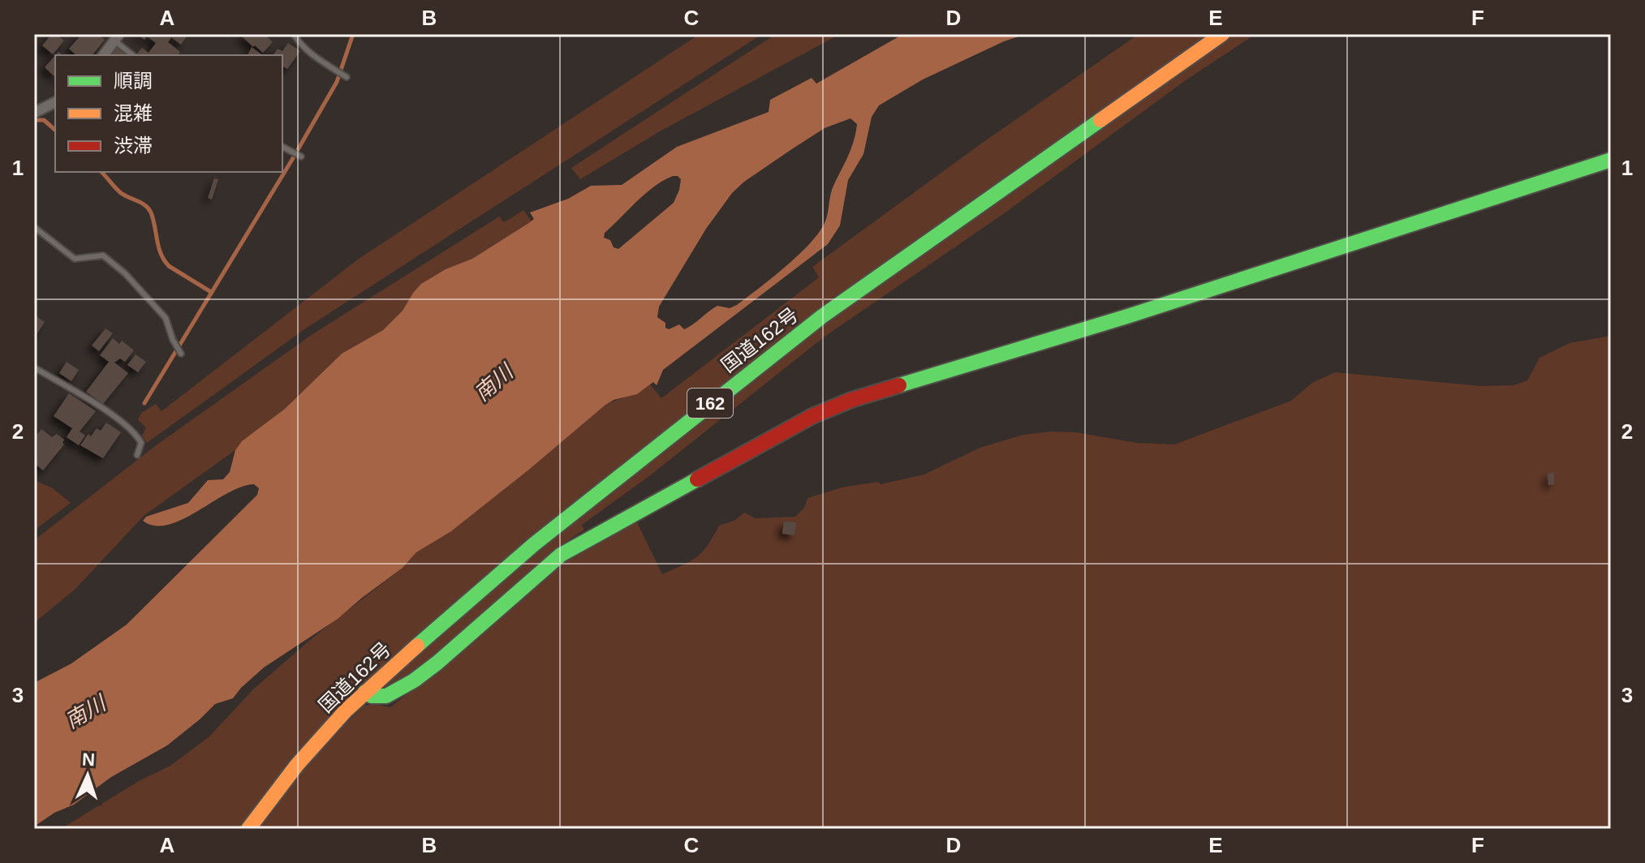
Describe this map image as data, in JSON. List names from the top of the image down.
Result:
{
  "streets": {
    "main road": ["国道162号", "162"]
  },
  "water": ["南川"],
  "legend": ["順調", "混雑", "渋滞"],
  "north": "top",
  "grid": {
    "columns": [
      "A",
      "B",
      "C",
      "D",
      "E",
      "F"
    ],
    "rows": ["1", "2", "3"]
  }
}
